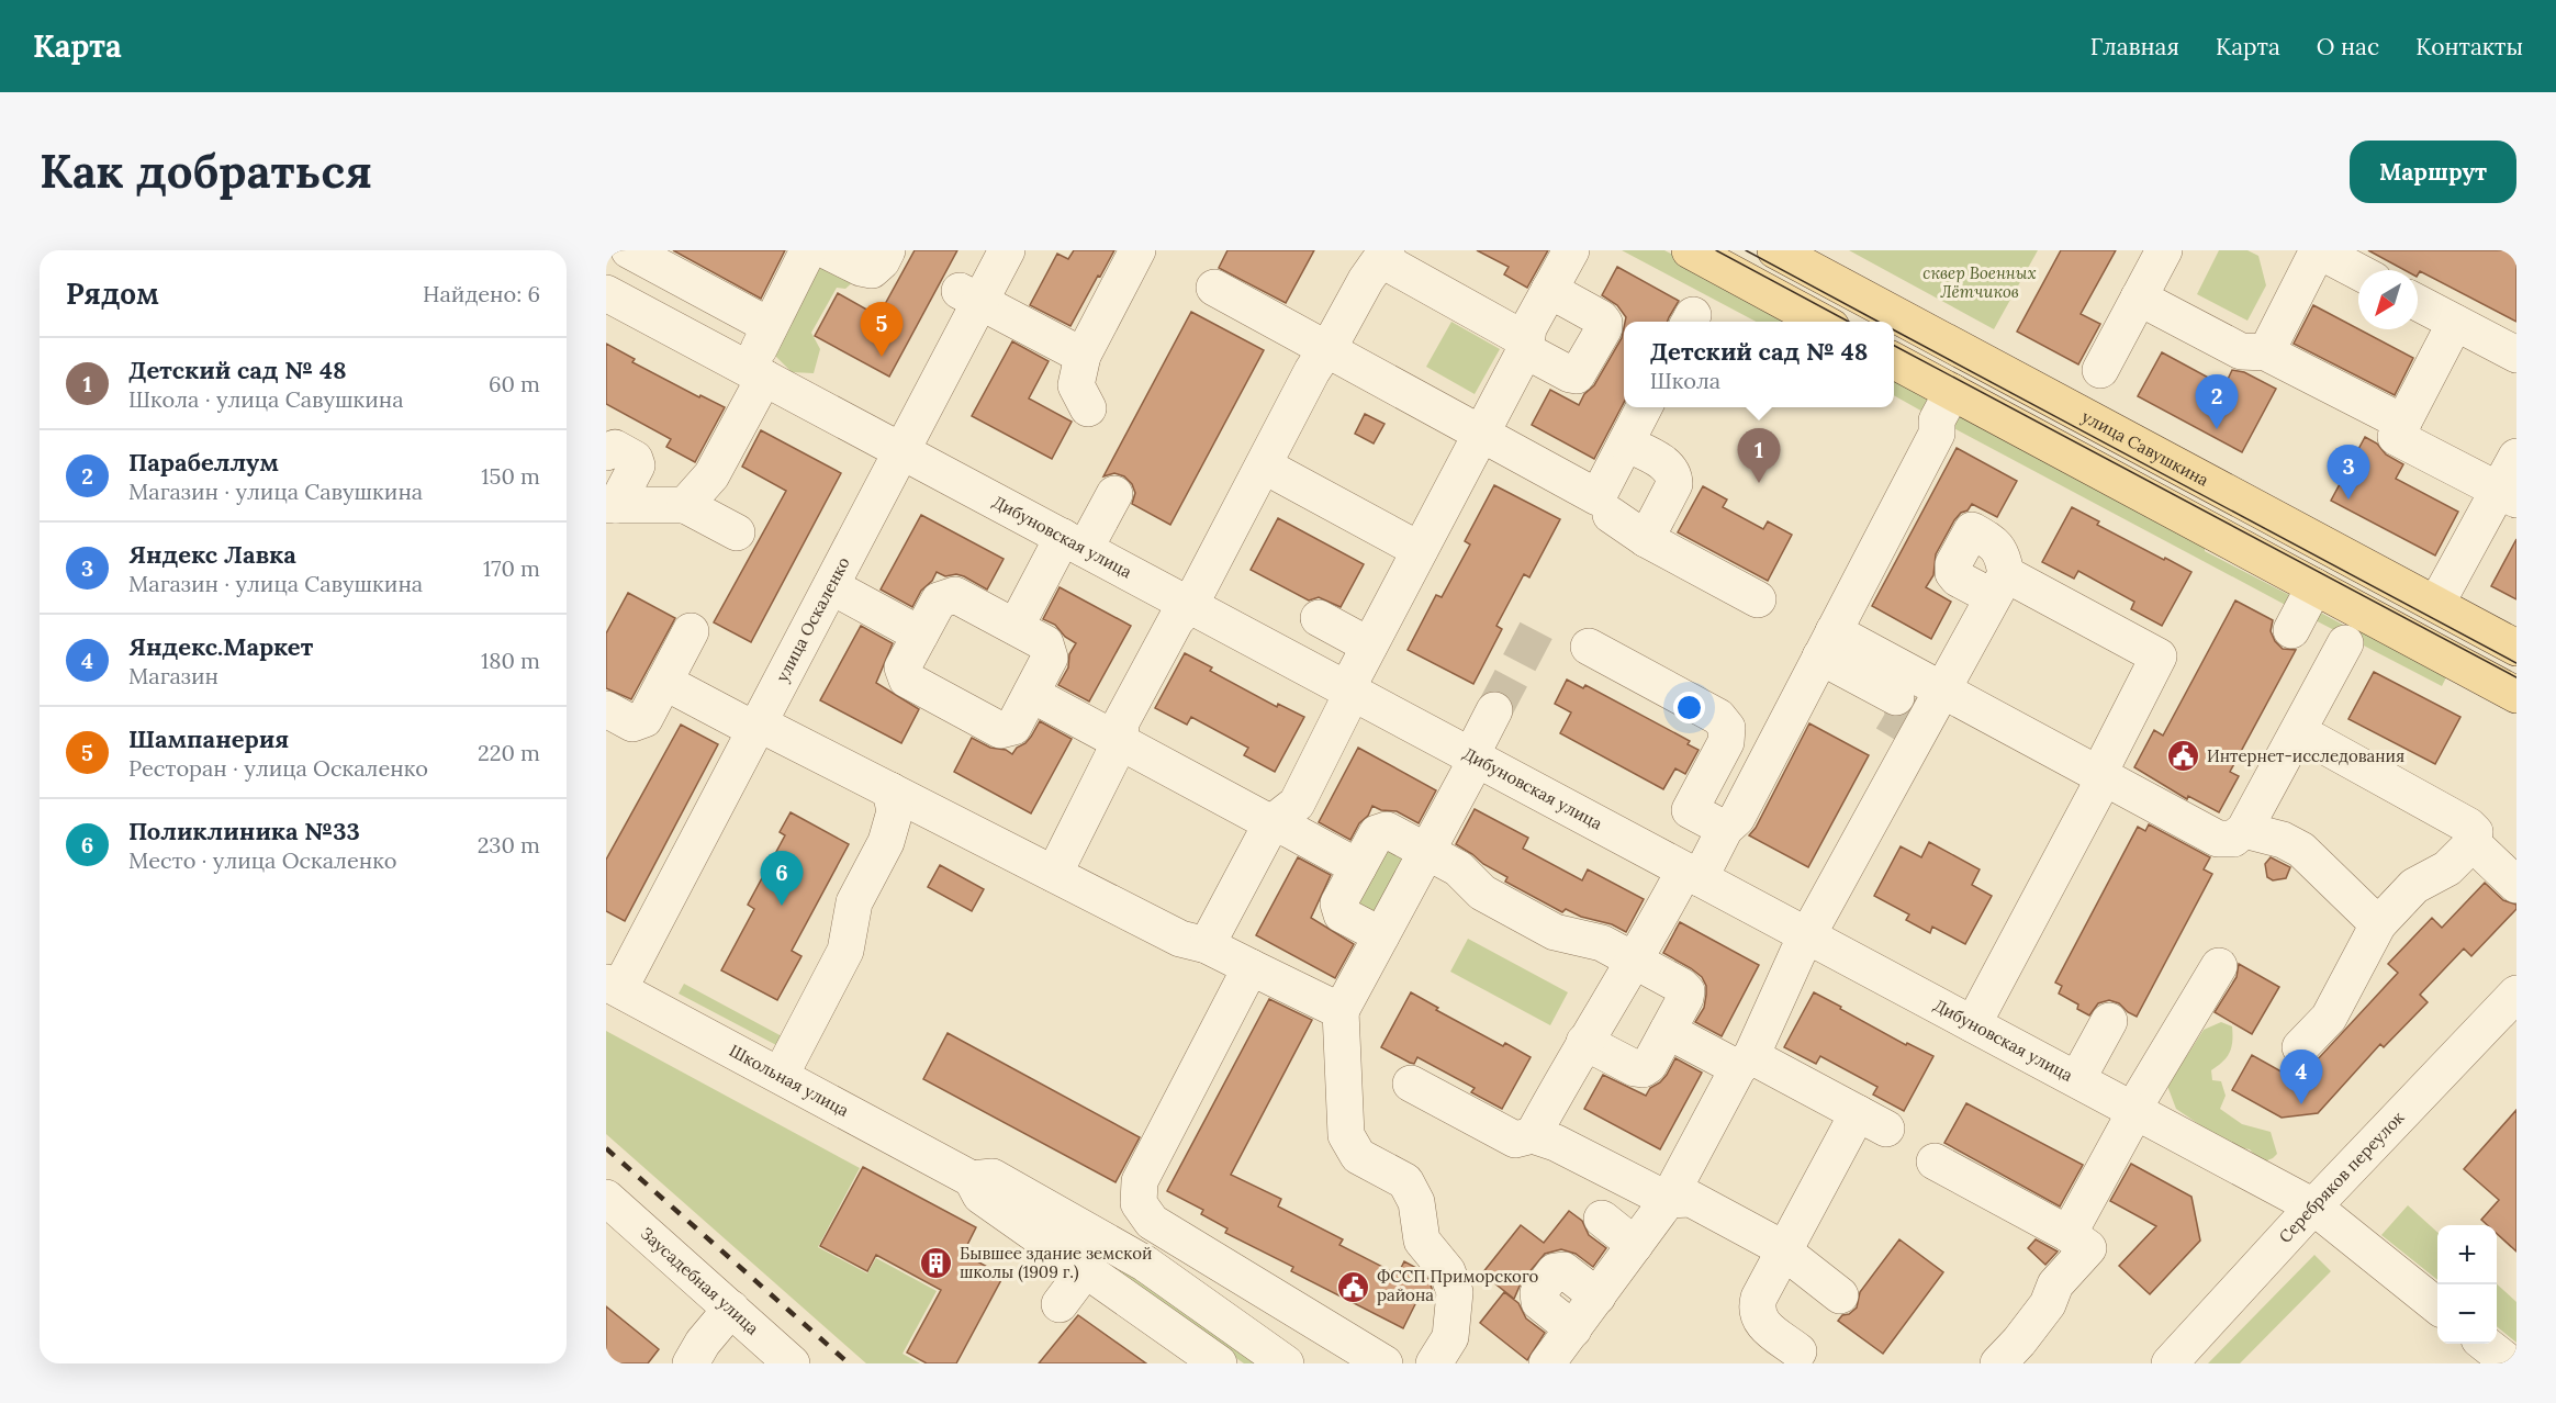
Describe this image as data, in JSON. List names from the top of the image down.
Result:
{
  "streets": {
    "main road": ["улица Савушкина"],
    "street": [
      "Дибуновская улица",
      "улица Оскаленко",
      "Школьная улица",
      "Серебряков переулок",
      "Заусадебная улица"
    ]
  },
  "crossings": [
    ["Дибуновская улица", "улица Оскаленко"],
    ["Дибуновская улица", "Серебряков переулок"],
    ["улица Оскаленко", "Школьная улица"]
  ],
  "parks": ["сквер Военных Лётчиков"],
  "places": {
    "public building": ["Интернет-исследования", "ФССП Приморского района"],
    "building": ["Бывшее здание земской школы (1909 г.)"]
  },
  "north": "bottom left",
  "page": {
    "header": "Карта",
    "nav": [
      "Главная",
      "Карта",
      "О нас",
      "Контакты"
    ],
    "buttons": "Маршрут",
    "title": "Как добраться",
    "heading": ["Рядом", "Найдено: 6"],
    "pins": [
      "5",
      "2",
      "1",
      "3",
      "6",
      "4"
    ],
    "popup": ["Детский сад № 48", "Школа"],
    "list": [
      {
        "mark": "1",
        "name": "Детский сад № 48",
        "note": "Школа · улица Савушкина",
        "value": "60 m"
      },
      {
        "mark": "2",
        "name": "Парабеллум",
        "note": "Магазин · улица Савушкина",
        "value": "150 m"
      },
      {
        "mark": "3",
        "name": "Яндекс Лавка",
        "note": "Магазин · улица Савушкина",
        "value": "170 m"
      },
      {
        "mark": "4",
        "name": "Яндекс.Маркет",
        "note": "Магазин",
        "value": "180 m"
      },
      {
        "mark": "5",
        "name": "Шампанерия",
        "note": "Ресторан · улица Оскаленко",
        "value": "220 m"
      },
      {
        "mark": "6",
        "name": "Поликлиника №33",
        "note": "Место · улица Оскаленко",
        "value": "230 m"
      }
    ],
    "map_buttons": ["+", "−"]
  }
}
